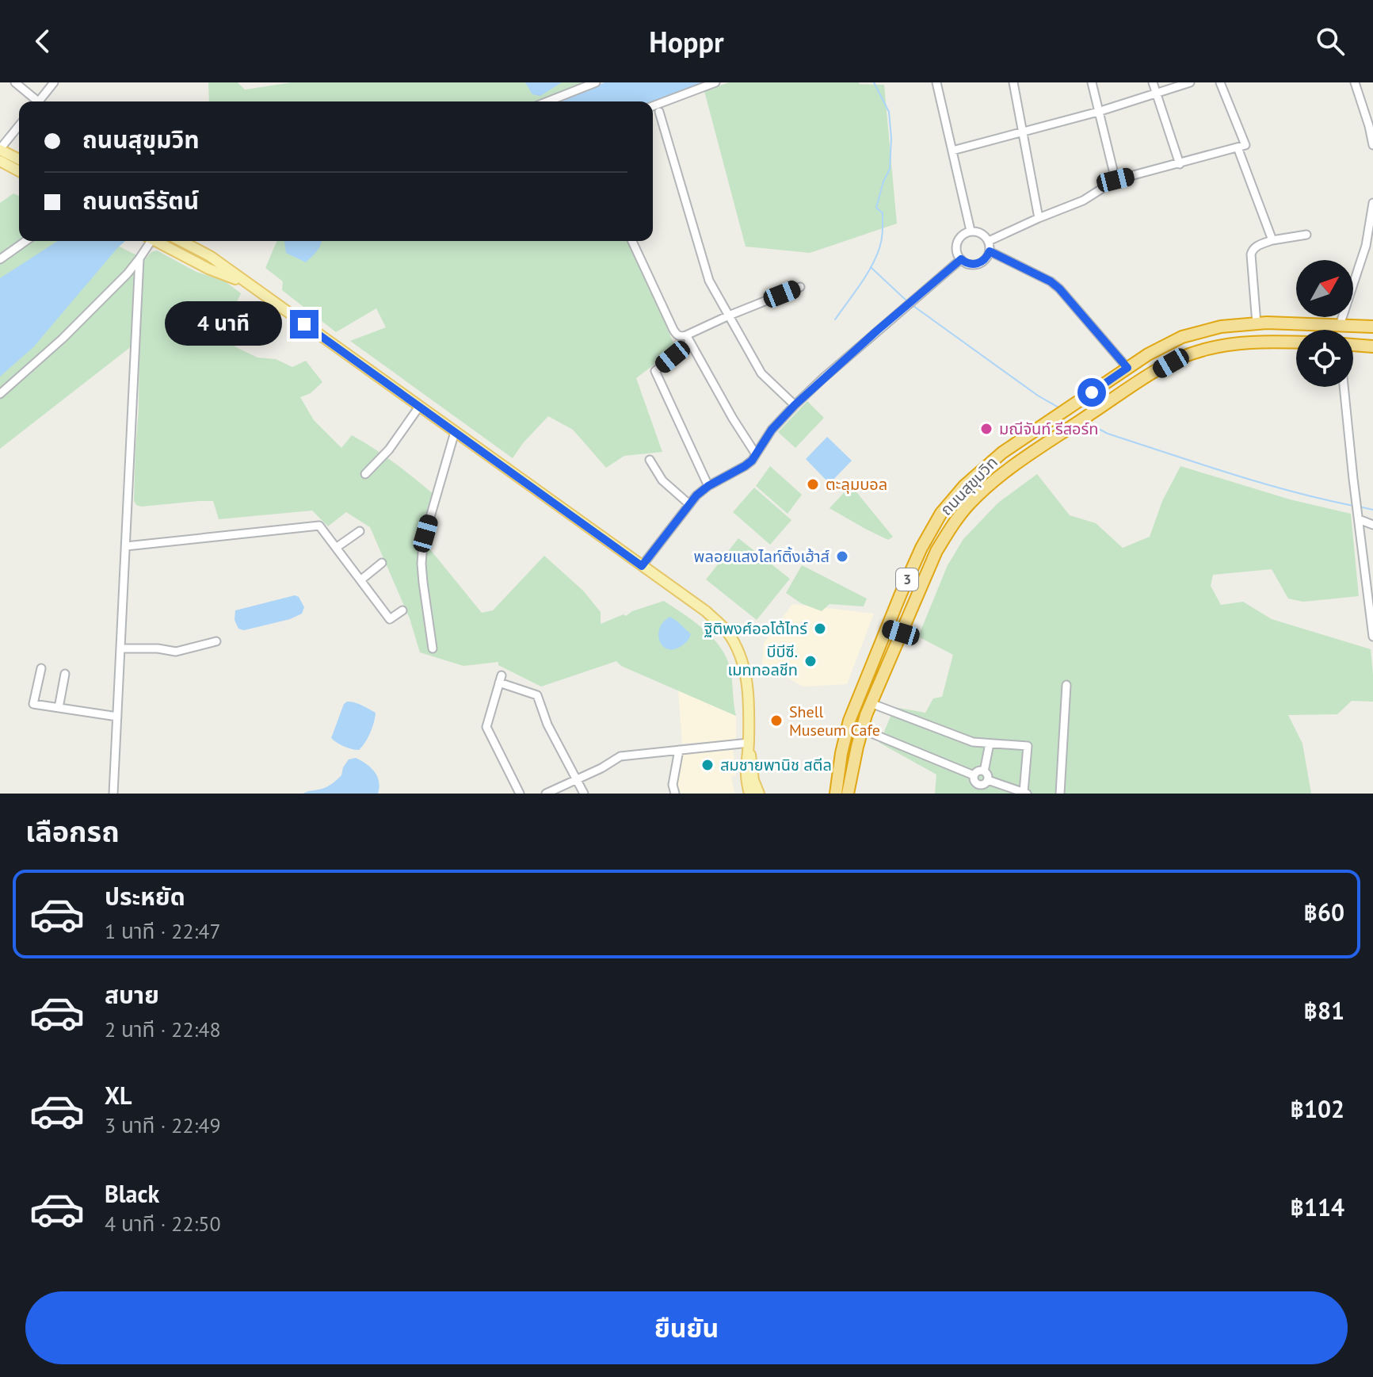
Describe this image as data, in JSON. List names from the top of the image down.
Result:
{
  "streets": {
    "highway": ["ถนนสุขุมวิท", "3"]
  },
  "places": [
    "มณีจันท์ รีสอร์ท",
    "ตะลุมบอล",
    "พลอยแสงไลท์ติ้งเฮ้าส์",
    "ฐิติพงศ์ออโต้ไทร์",
    "บีบีซี. เมททอลชีท",
    "Shell Museum Cafe",
    "สมชายพานิช สตีล"
  ],
  "north": "top right",
  "page": {
    "header": "Hoppr",
    "banner": ["ถนนสุขุมวิท", "ถนนตรีรัตน์"],
    "bubble": "4 นาที",
    "heading": "เลือกรถ",
    "list": [
      {
        "name": "ประหยัด",
        "note": "1 นาที · 22:47",
        "value": "฿60"
      },
      {
        "name": "สบาย",
        "note": "2 นาที · 22:48",
        "value": "฿81"
      },
      {
        "name": "XL",
        "note": "3 นาที · 22:49",
        "value": "฿102"
      },
      {
        "name": "Black",
        "note": "4 นาที · 22:50",
        "value": "฿114"
      }
    ],
    "buttons": "ยืนยัน"
  }
}
